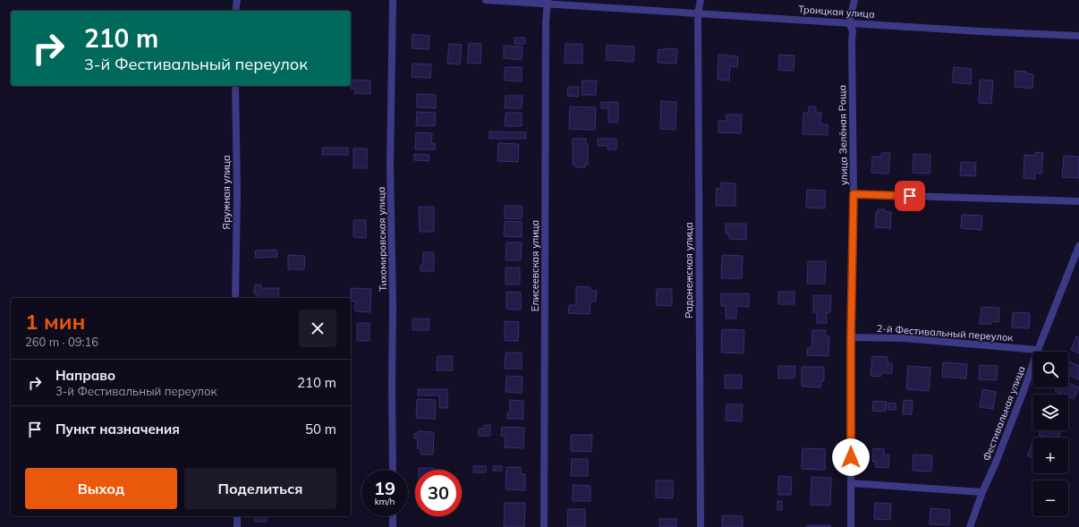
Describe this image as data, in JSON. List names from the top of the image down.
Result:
{
  "streets": {
    "street": [
      "Троицкая улица",
      "улица Зелёная Роща",
      "Яружная улица",
      "Тихомировская улица",
      "Елисеевская улица",
      "Радонежская улица",
      "2-й Фестивальный переулок",
      "Фестивальная улица"
    ]
  },
  "crossings": [
    ["Троицкая улица", "улица Зелёная Роща"],
    ["Троицкая улица", "Елисеевская улица"],
    ["Троицкая улица", "Радонежская улица"],
    ["улица Зелёная Роща", "2-й Фестивальный переулок"],
    ["2-й Фестивальный переулок", "Фестивальная улица"]
  ],
  "page": {
    "turn": ["210 m", "3-й Фестивальный переулок"],
    "heading": ["1 мин", "260 m · 09:16"],
    "map_buttons": ["+", "−"],
    "list": [
      {
        "name": "Направо",
        "note": "3-й Фестивальный переулок",
        "value": "210 m"
      },
      {
        "name": "Пункт назначения",
        "value": "50 m"
      }
    ],
    "buttons": ["Выход", "Поделиться"],
    "speed": "19 km/h",
    "limit": "30"
  }
}
